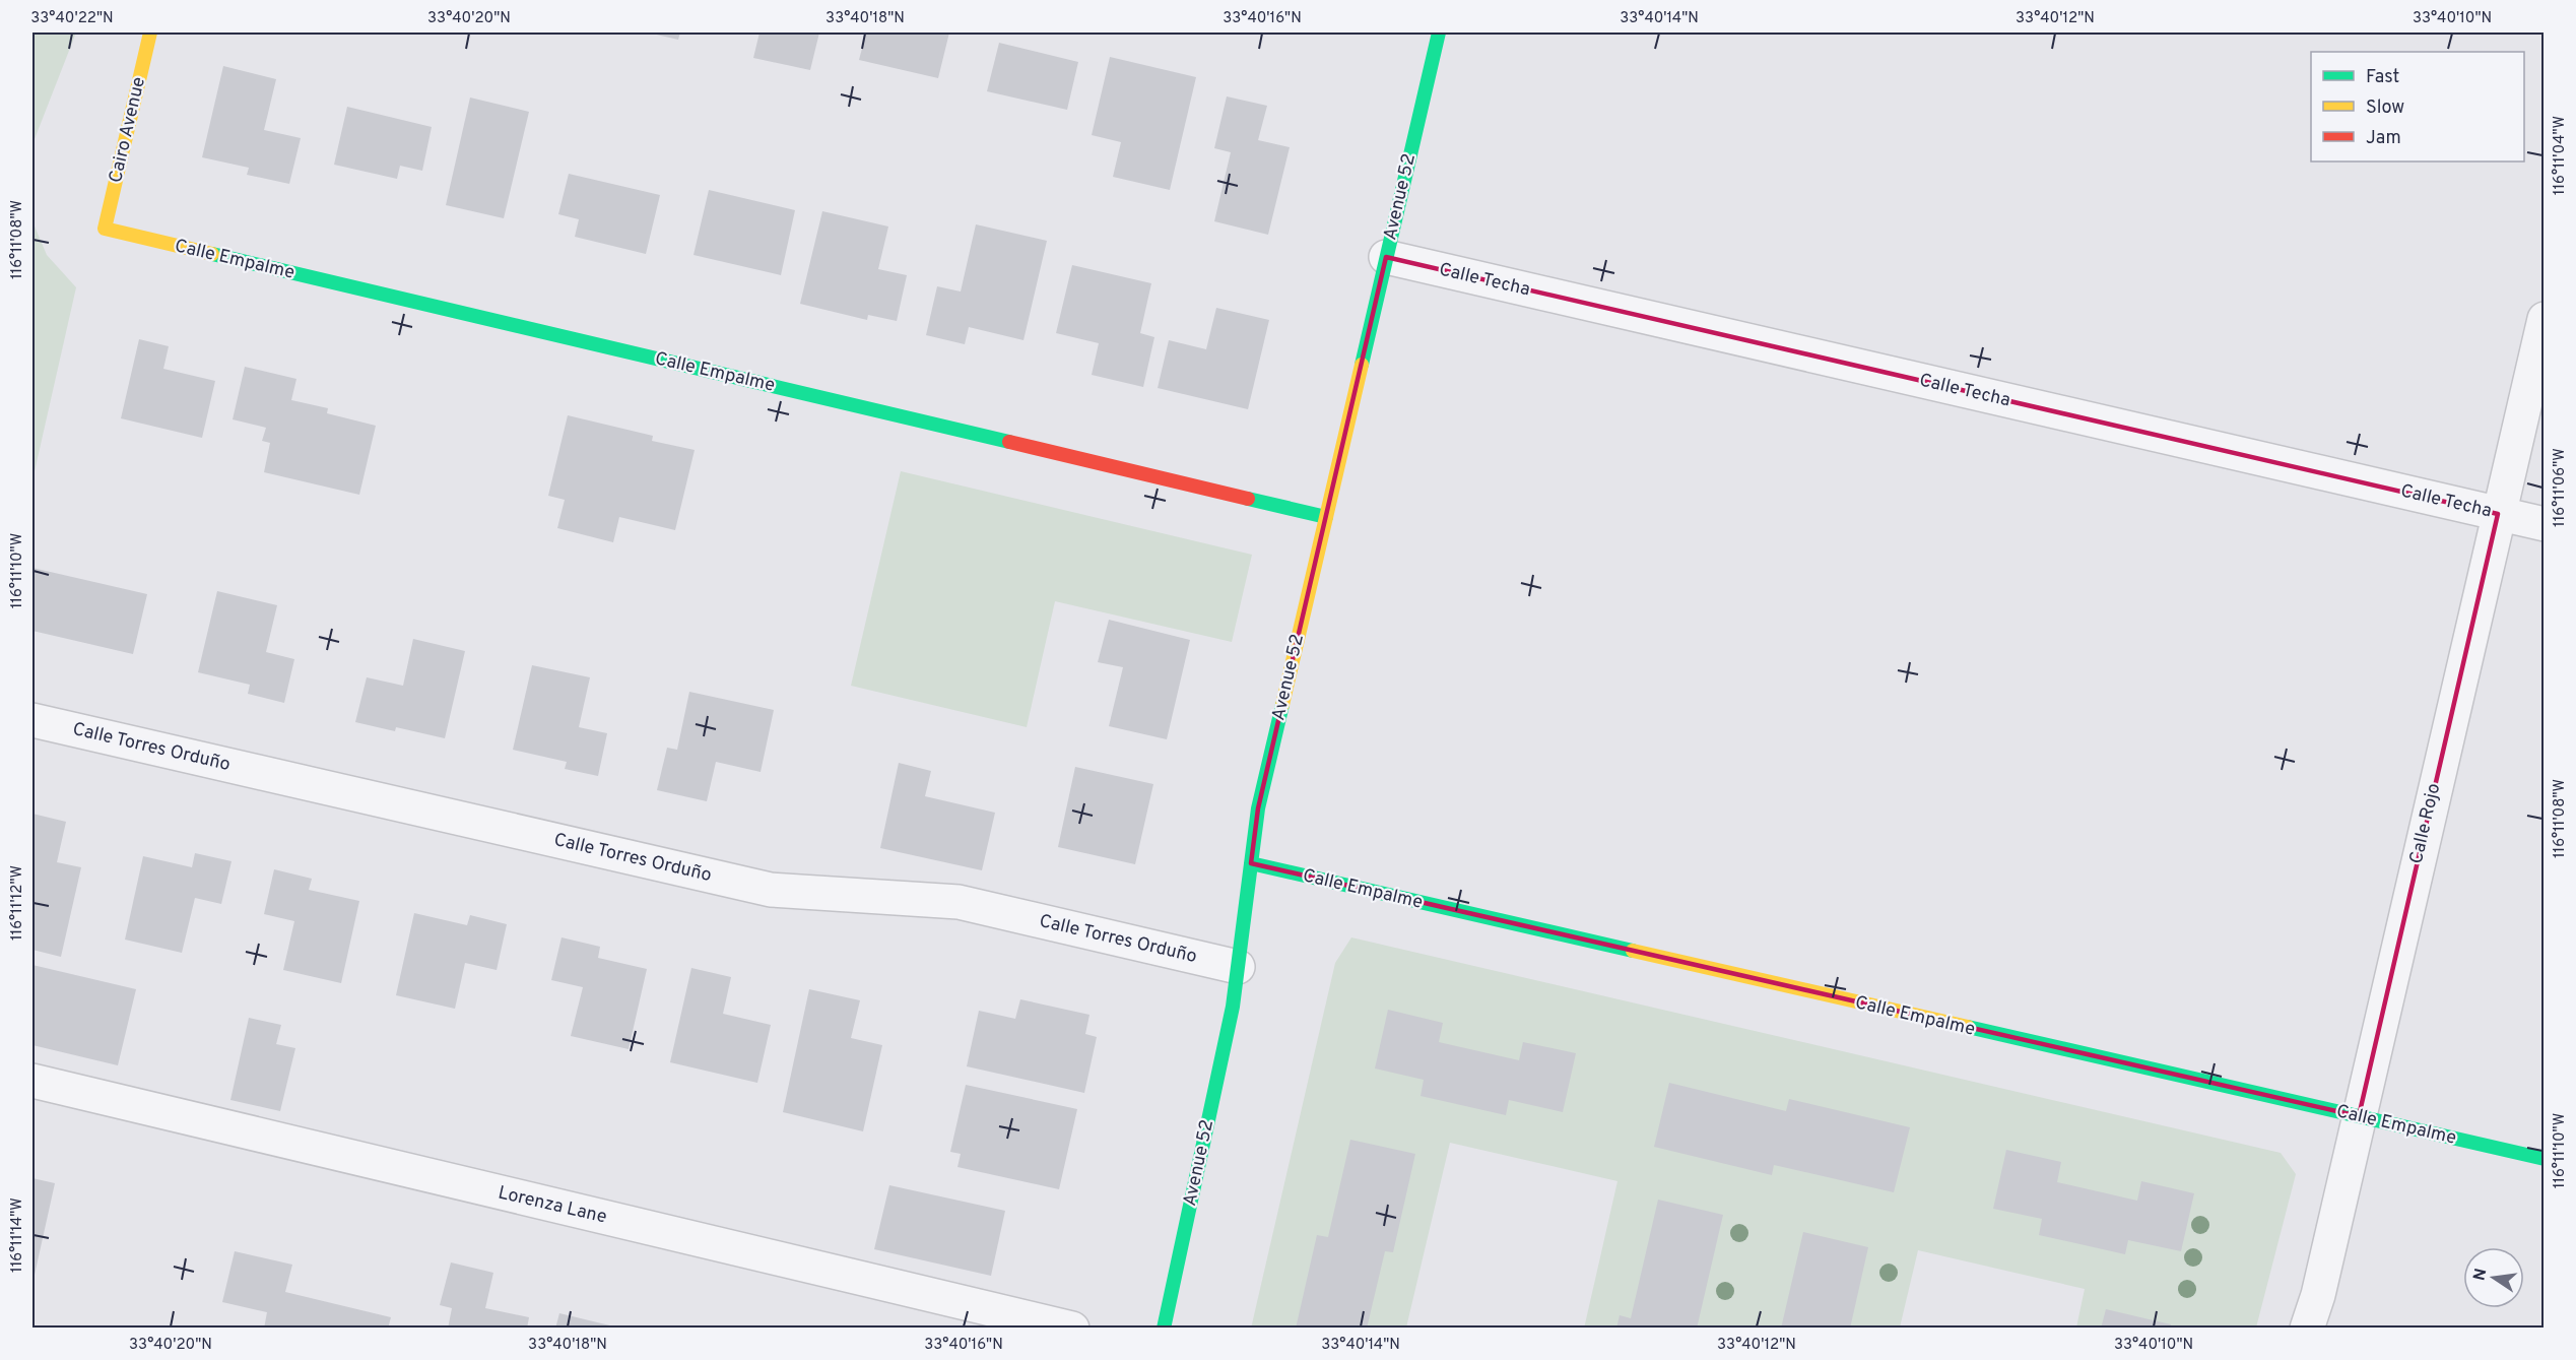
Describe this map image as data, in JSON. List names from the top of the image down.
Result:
{
  "streets": {
    "street": [
      "Cairo Avenue",
      "Avenue 52",
      "Calle Empalme",
      "Calle Techa",
      "Calle Torres Orduño",
      "Calle Rojo",
      "Lorenza Lane"
    ]
  },
  "crossings": [
    ["Cairo Avenue", "Calle Empalme"],
    ["Avenue 52", "Calle Empalme"],
    ["Avenue 52", "Calle Techa"],
    ["Avenue 52", "Calle Torres Orduño"],
    ["Calle Empalme", "Calle Rojo"],
    ["Calle Techa", "Calle Rojo"]
  ],
  "legend": ["Fast", "Slow", "Jam"],
  "north": "left",
  "coordinates": [
    "33°40'22\"N",
    "33°40'20\"N",
    "33°40'18\"N",
    "33°40'16\"N",
    "33°40'14\"N",
    "33°40'12\"N",
    "33°40'10\"N",
    "116°11'04\"W",
    "116°11'08\"W",
    "116°11'06\"W",
    "116°11'10\"W",
    "116°11'12\"W",
    "116°11'14\"W"
  ]
}
